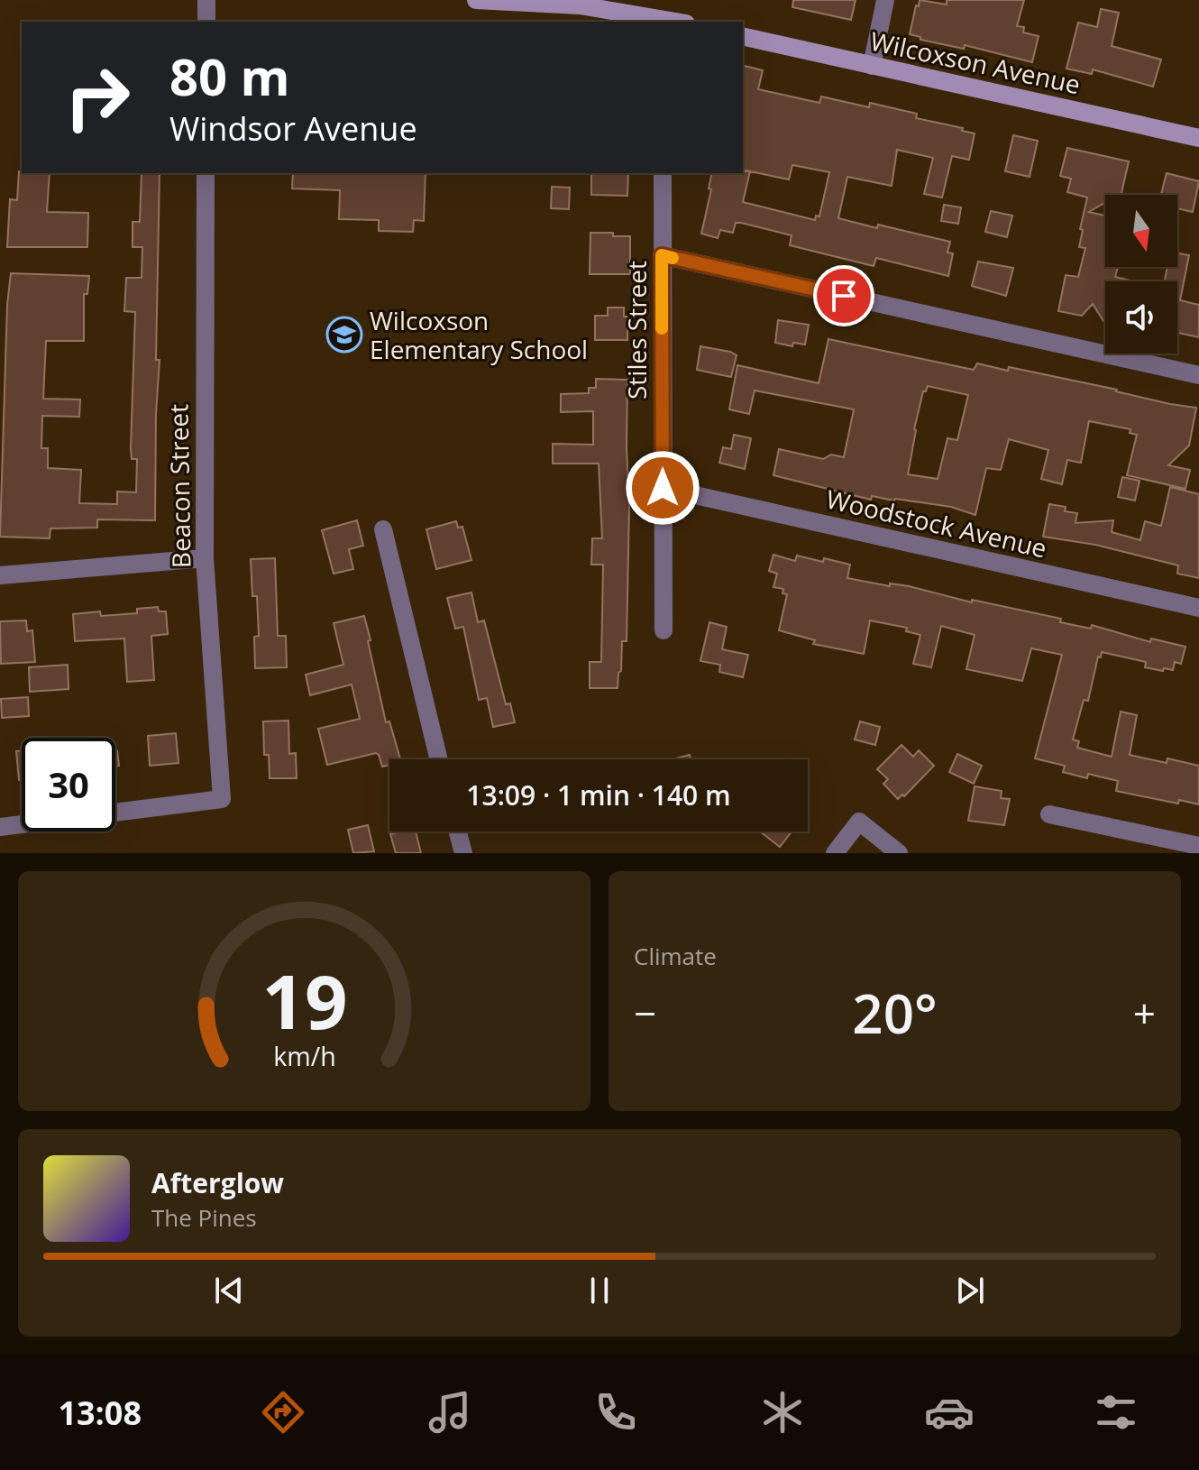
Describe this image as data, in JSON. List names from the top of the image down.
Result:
{
  "streets": {
    "street": [
      "Wilcoxson Avenue",
      "Stiles Street",
      "Beacon Street",
      "Woodstock Avenue"
    ]
  },
  "crossings": [
    ["Stiles Street", "Woodstock Avenue"]
  ],
  "places": {
    "school or university": ["Wilcoxson Elementary School"]
  },
  "north": "bottom",
  "page": {
    "turn": ["80 m", "Windsor Avenue"],
    "limit": "30",
    "trip": "13:09 · 1 min · 140 m",
    "tile": "Climate",
    "heat": ["−", "20°", "+"],
    "song": ["Afterglow", "The Pines"],
    "tabs": "13:08",
    "gauge": ["19", "km/h"]
  }
}
